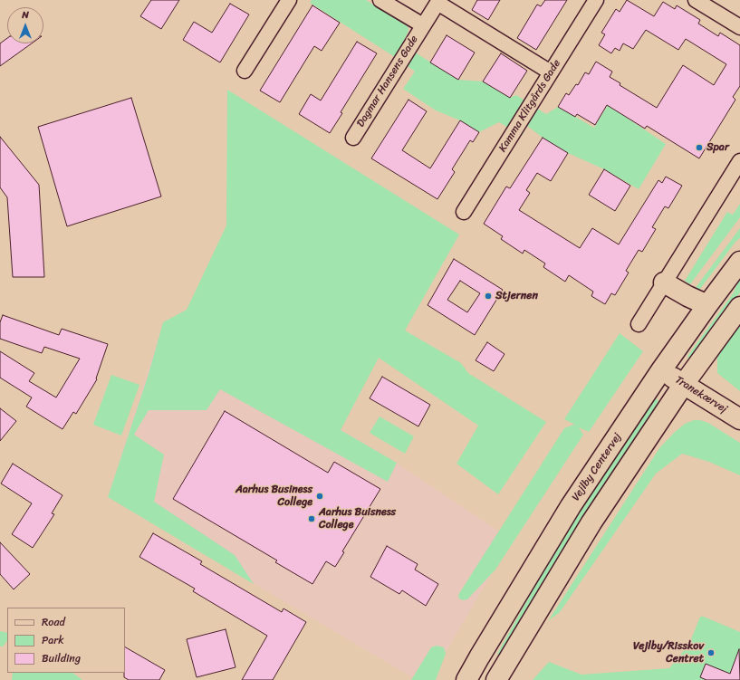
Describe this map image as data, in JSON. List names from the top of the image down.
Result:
{
  "streets": {
    "street": [
      "Dagmar Hansens Gade",
      "Kamma Klitgårds Gade",
      "Tranekærvej",
      "Vejlby Centervej"
    ]
  },
  "crossings": [
    ["Dagmar Hansens Gade", "Kamma Klitgårds Gade"],
    ["Tranekærvej", "Vejlby Centervej"]
  ],
  "places": [
    "Spar",
    "Stjernen",
    "Aarhus Business College",
    "Aarhus Buisness College",
    "Vejlby/Risskov Centret"
  ],
  "legend": ["Road", "Park", "Building"],
  "north": "top"
}
